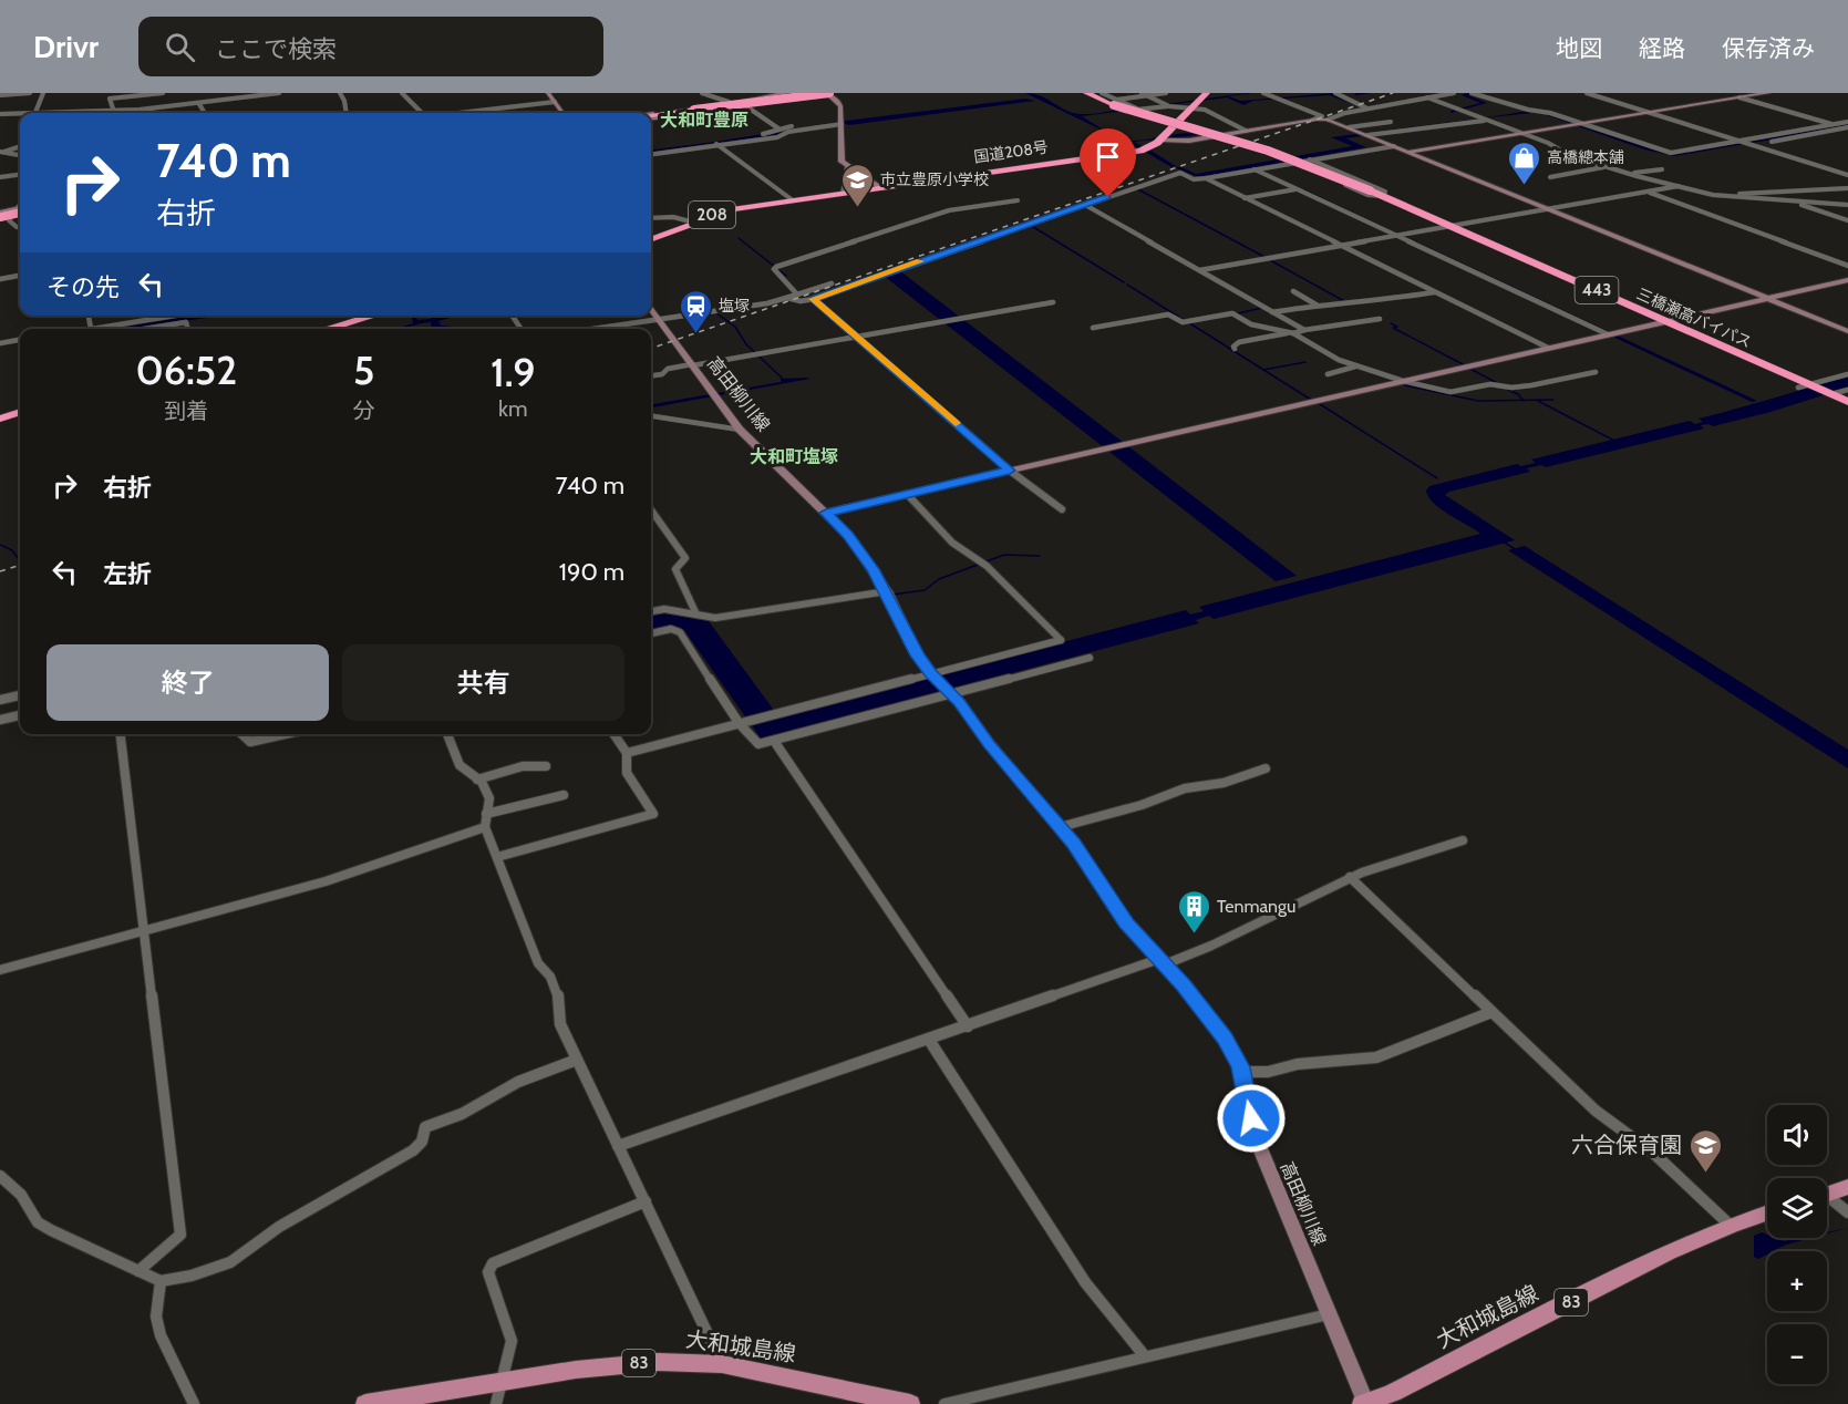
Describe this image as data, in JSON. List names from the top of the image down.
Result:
{
  "streets": {
    "highway": [
      "国道208号",
      "208",
      "443",
      "三橋瀬高バイパス"
    ],
    "main road": ["83", "大和城島線"],
    "street": ["高田柳川線"]
  },
  "crossings": [
    ["高田柳川線", "大和城島線"]
  ],
  "districts": ["大和町豊原", "大和町塩塚"],
  "places": {
    "shop": ["高橋總本舗"],
    "school or university": ["市立豊原小学校", "六合保育園"],
    "station": ["塩塚"],
    "building": ["Tenmangu"]
  },
  "page": {
    "header": "Drivr",
    "search": "ここで検索",
    "nav": ["地図", "経路", "保存済み"],
    "turn": ["740 m", "右折"],
    "then": "その先",
    "eta": [
      "06:52",
      "到着",
      "5",
      "分",
      "1.9",
      "km"
    ],
    "list": [
      {
        "name": "右折",
        "value": "740 m"
      },
      {
        "name": "左折",
        "value": "190 m"
      }
    ],
    "buttons": ["終了", "共有"],
    "map_buttons": ["+", "−"]
  }
}
